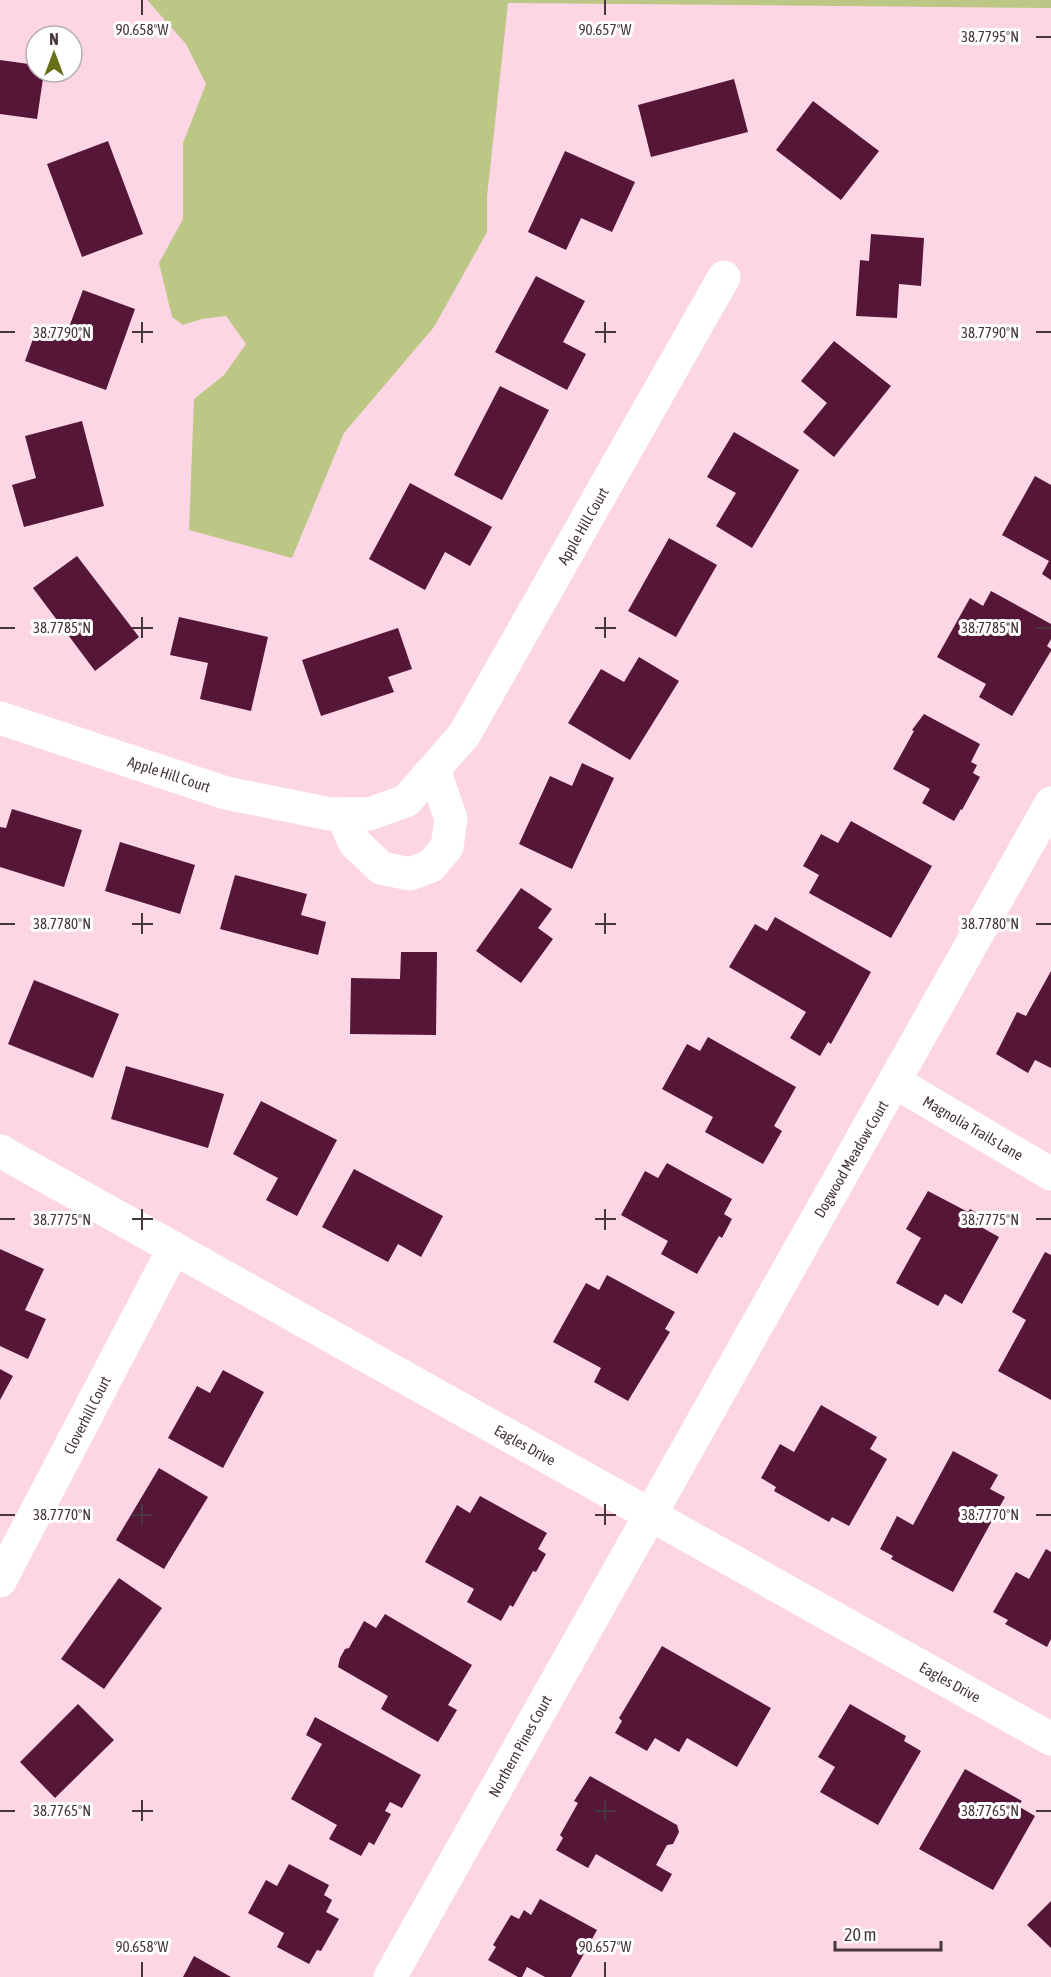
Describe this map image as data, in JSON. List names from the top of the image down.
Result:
{
  "streets": {
    "street": [
      "Apple Hill Court",
      "Magnolia Trails Lane",
      "Dogwood Meadow Court",
      "Cloverhill Court",
      "Eagles Drive",
      "Northern Pines Court"
    ]
  },
  "crossings": [
    ["Magnolia Trails Lane", "Dogwood Meadow Court"],
    ["Dogwood Meadow Court", "Eagles Drive"],
    ["Dogwood Meadow Court", "Northern Pines Court"],
    ["Cloverhill Court", "Eagles Drive"],
    ["Eagles Drive", "Northern Pines Court"]
  ],
  "scale_bar": "20 m",
  "north": "top",
  "coordinates": [
    "90.658°W",
    "90.657°W",
    "38.7795°N",
    "38.7790°N",
    "38.7785°N",
    "38.7780°N",
    "38.7775°N",
    "38.7770°N",
    "38.7765°N"
  ]
}
